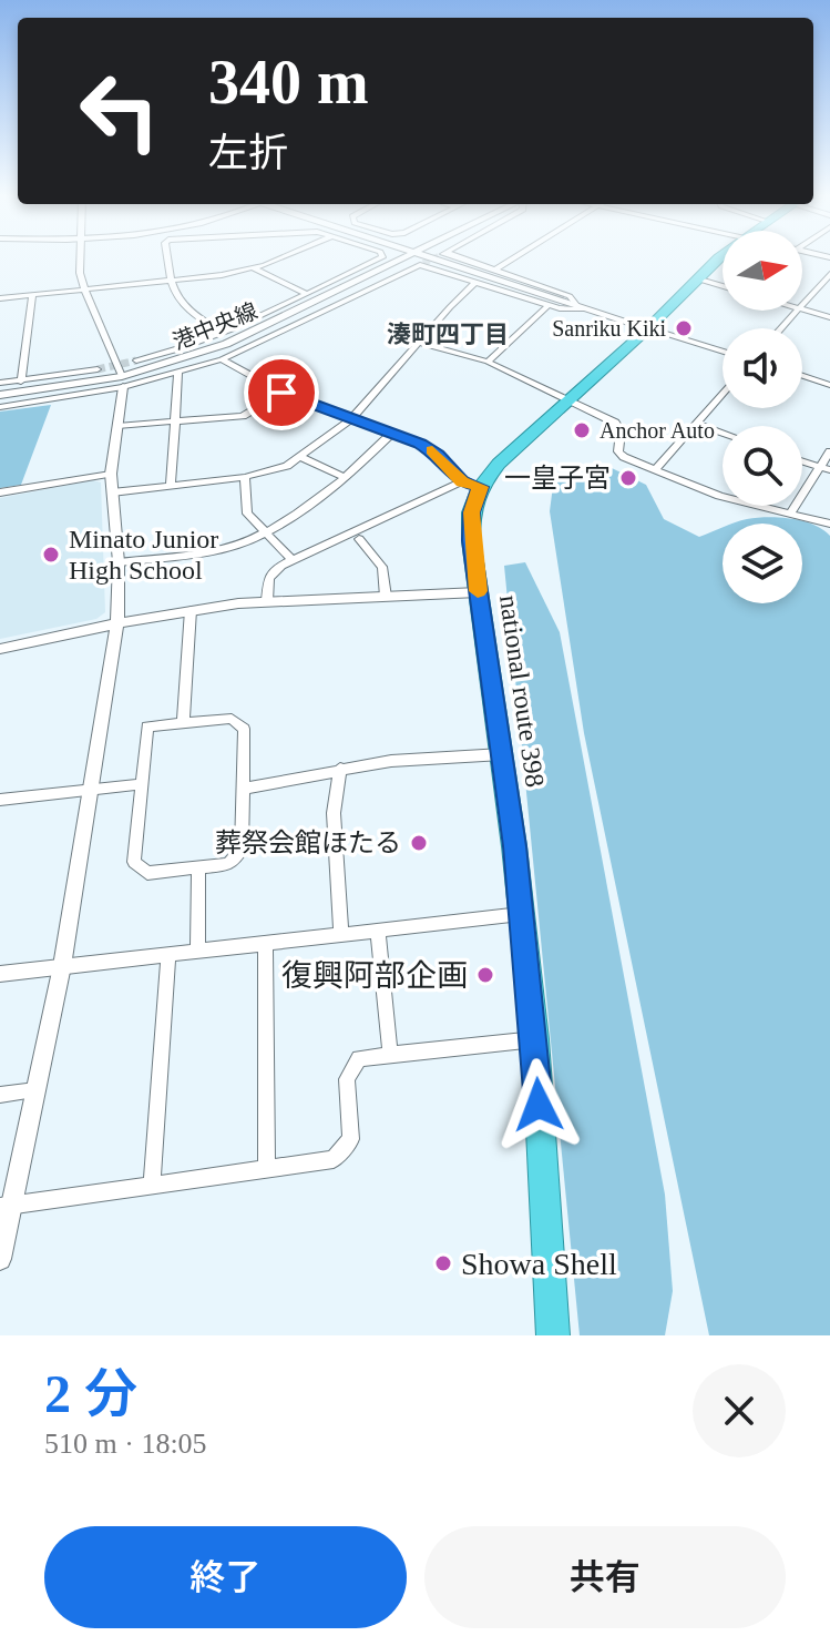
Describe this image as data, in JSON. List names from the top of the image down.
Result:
{
  "streets": {
    "highway": ["national route 398"],
    "street": ["港中央線"]
  },
  "districts": ["湊町四丁目"],
  "places": [
    "Sanriku Kiki",
    "Anchor Auto",
    "一皇子宮",
    "Minato Junior High School",
    "葬祭会館ほたる",
    "復興阿部企画",
    "Showa Shell"
  ],
  "north": "right",
  "page": {
    "turn": ["340 m", "左折"],
    "heading": ["2 分", "510 m · 18:05"],
    "buttons": ["終了", "共有"]
  }
}
